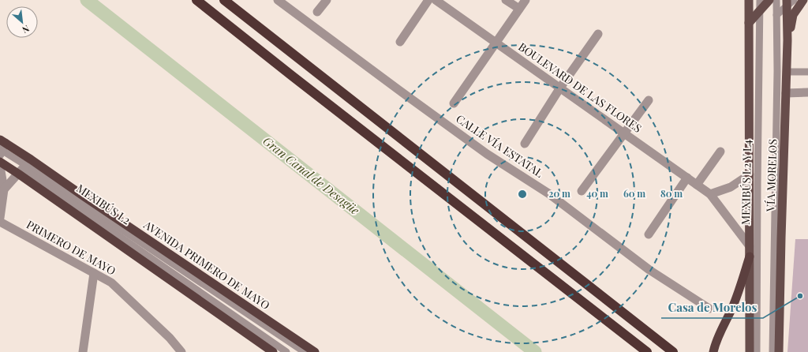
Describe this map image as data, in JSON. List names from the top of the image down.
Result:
{
  "streets": {
    "highway": ["AVENIDA PRIMERO DE MAYO"],
    "main road": ["VÍA MORELOS"],
    "street": ["BOULEVARD DE LAS FLORES", "CALLE VÍA ESTATAL", "PRIMERO DE MAYO"],
    "lane": ["MEXIBÚS L2 Y L4", "MEXIBÚS L2"]
  },
  "crossings": [
    ["BOULEVARD DE LAS FLORES", "VÍA MORELOS"],
    ["MEXIBÚS L2", "AVENIDA PRIMERO DE MAYO"]
  ],
  "water": ["Gran Canal de Desagüe"],
  "places": ["Casa de Morelos"],
  "north": "bottom right",
  "rings": [
    "20 m",
    "40 m",
    "60 m",
    "80 m"
  ]
}
